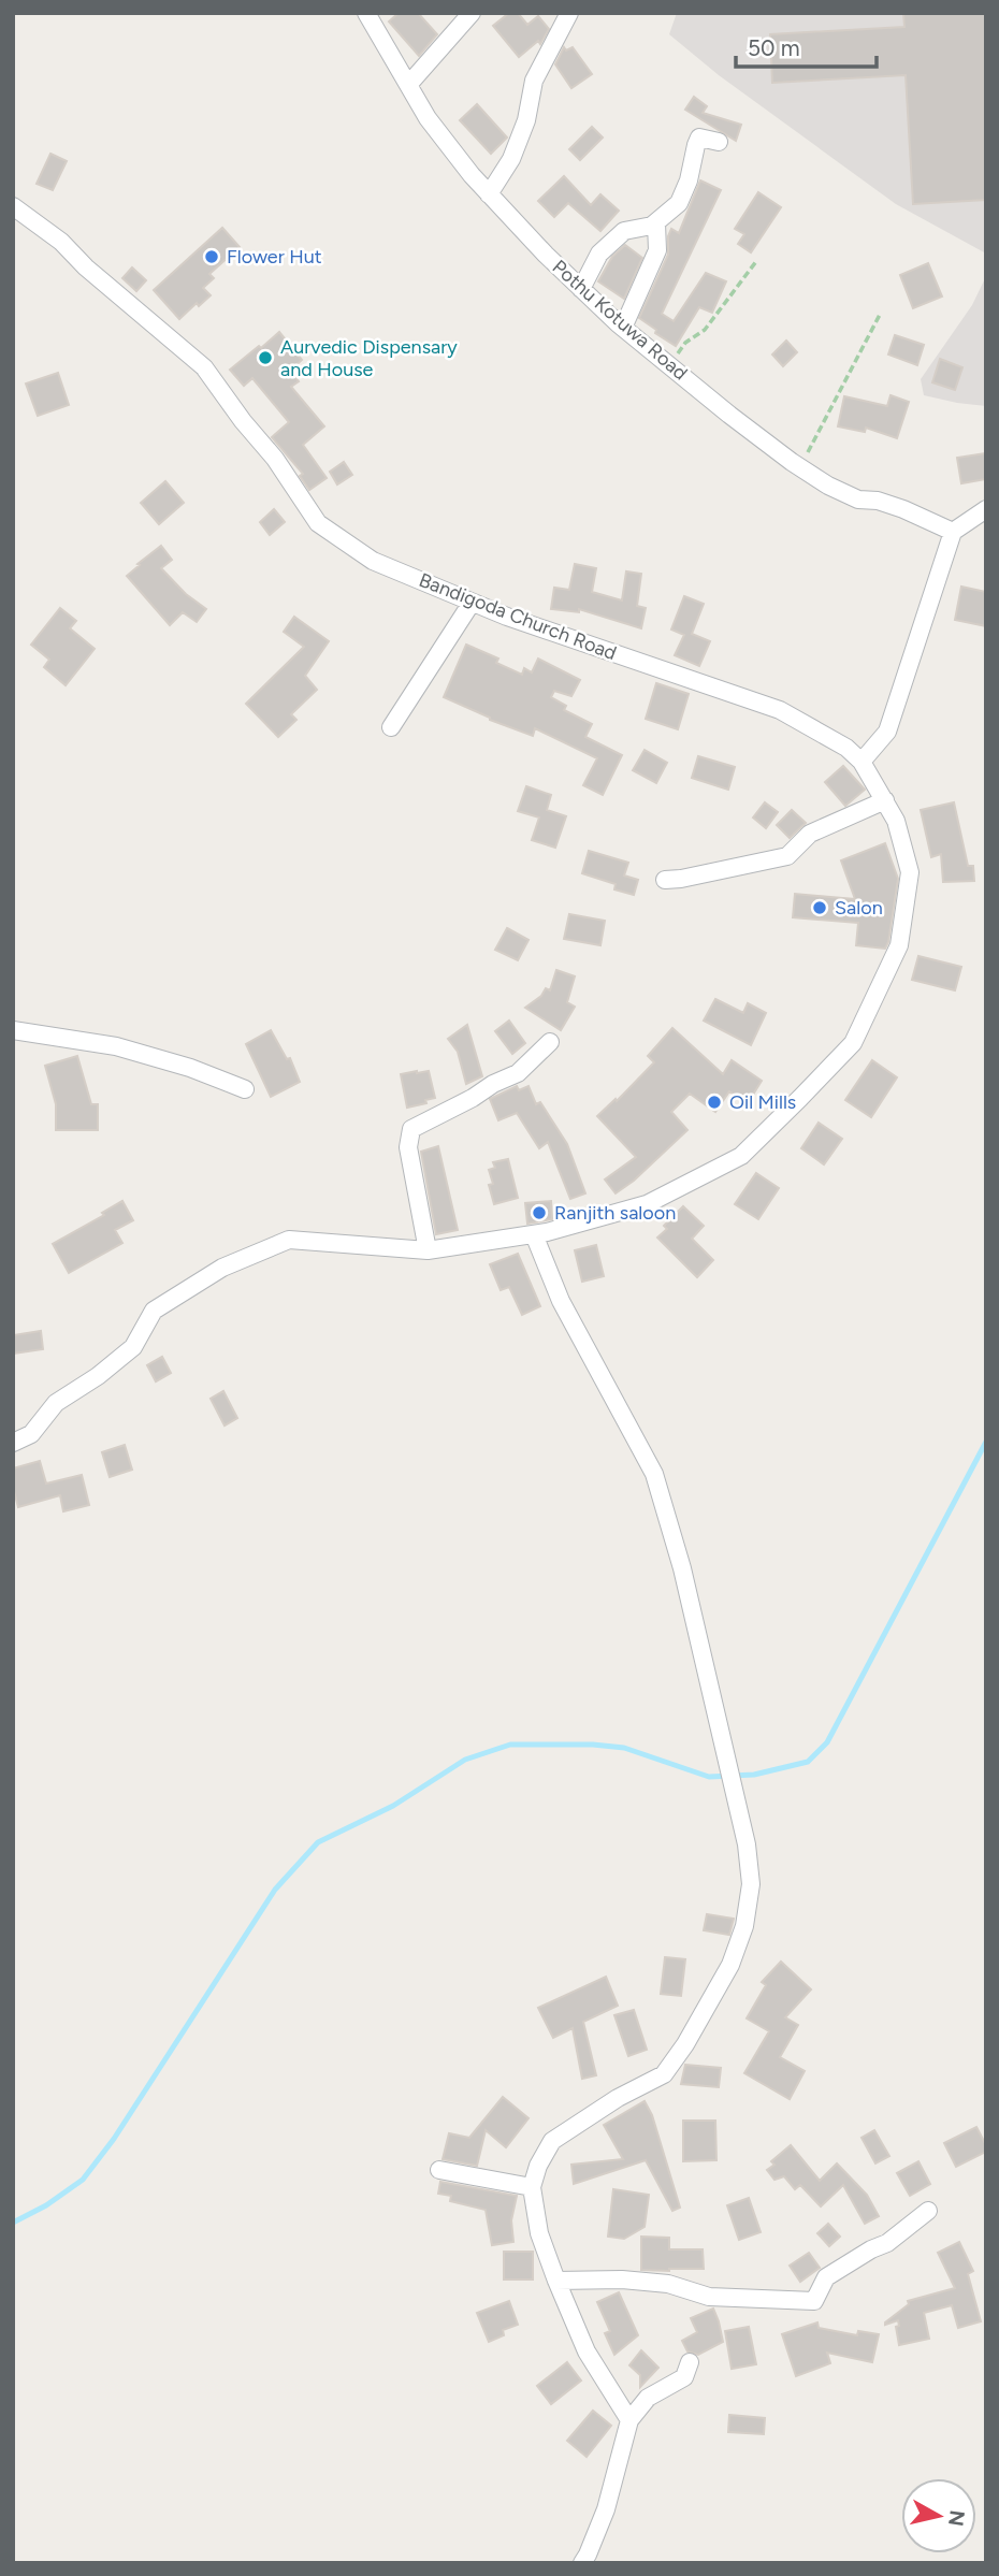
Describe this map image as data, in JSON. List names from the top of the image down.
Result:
{
  "streets": {
    "street": ["Pothu Kotuwa Road", "Bandigoda Church Road"]
  },
  "places": [
    "Flower Hut",
    "Aurvedic Dispensary and House",
    "Salon",
    "Oil Mills",
    "Ranjith saloon"
  ],
  "scale_bar": "50 m",
  "north": "right"
}
